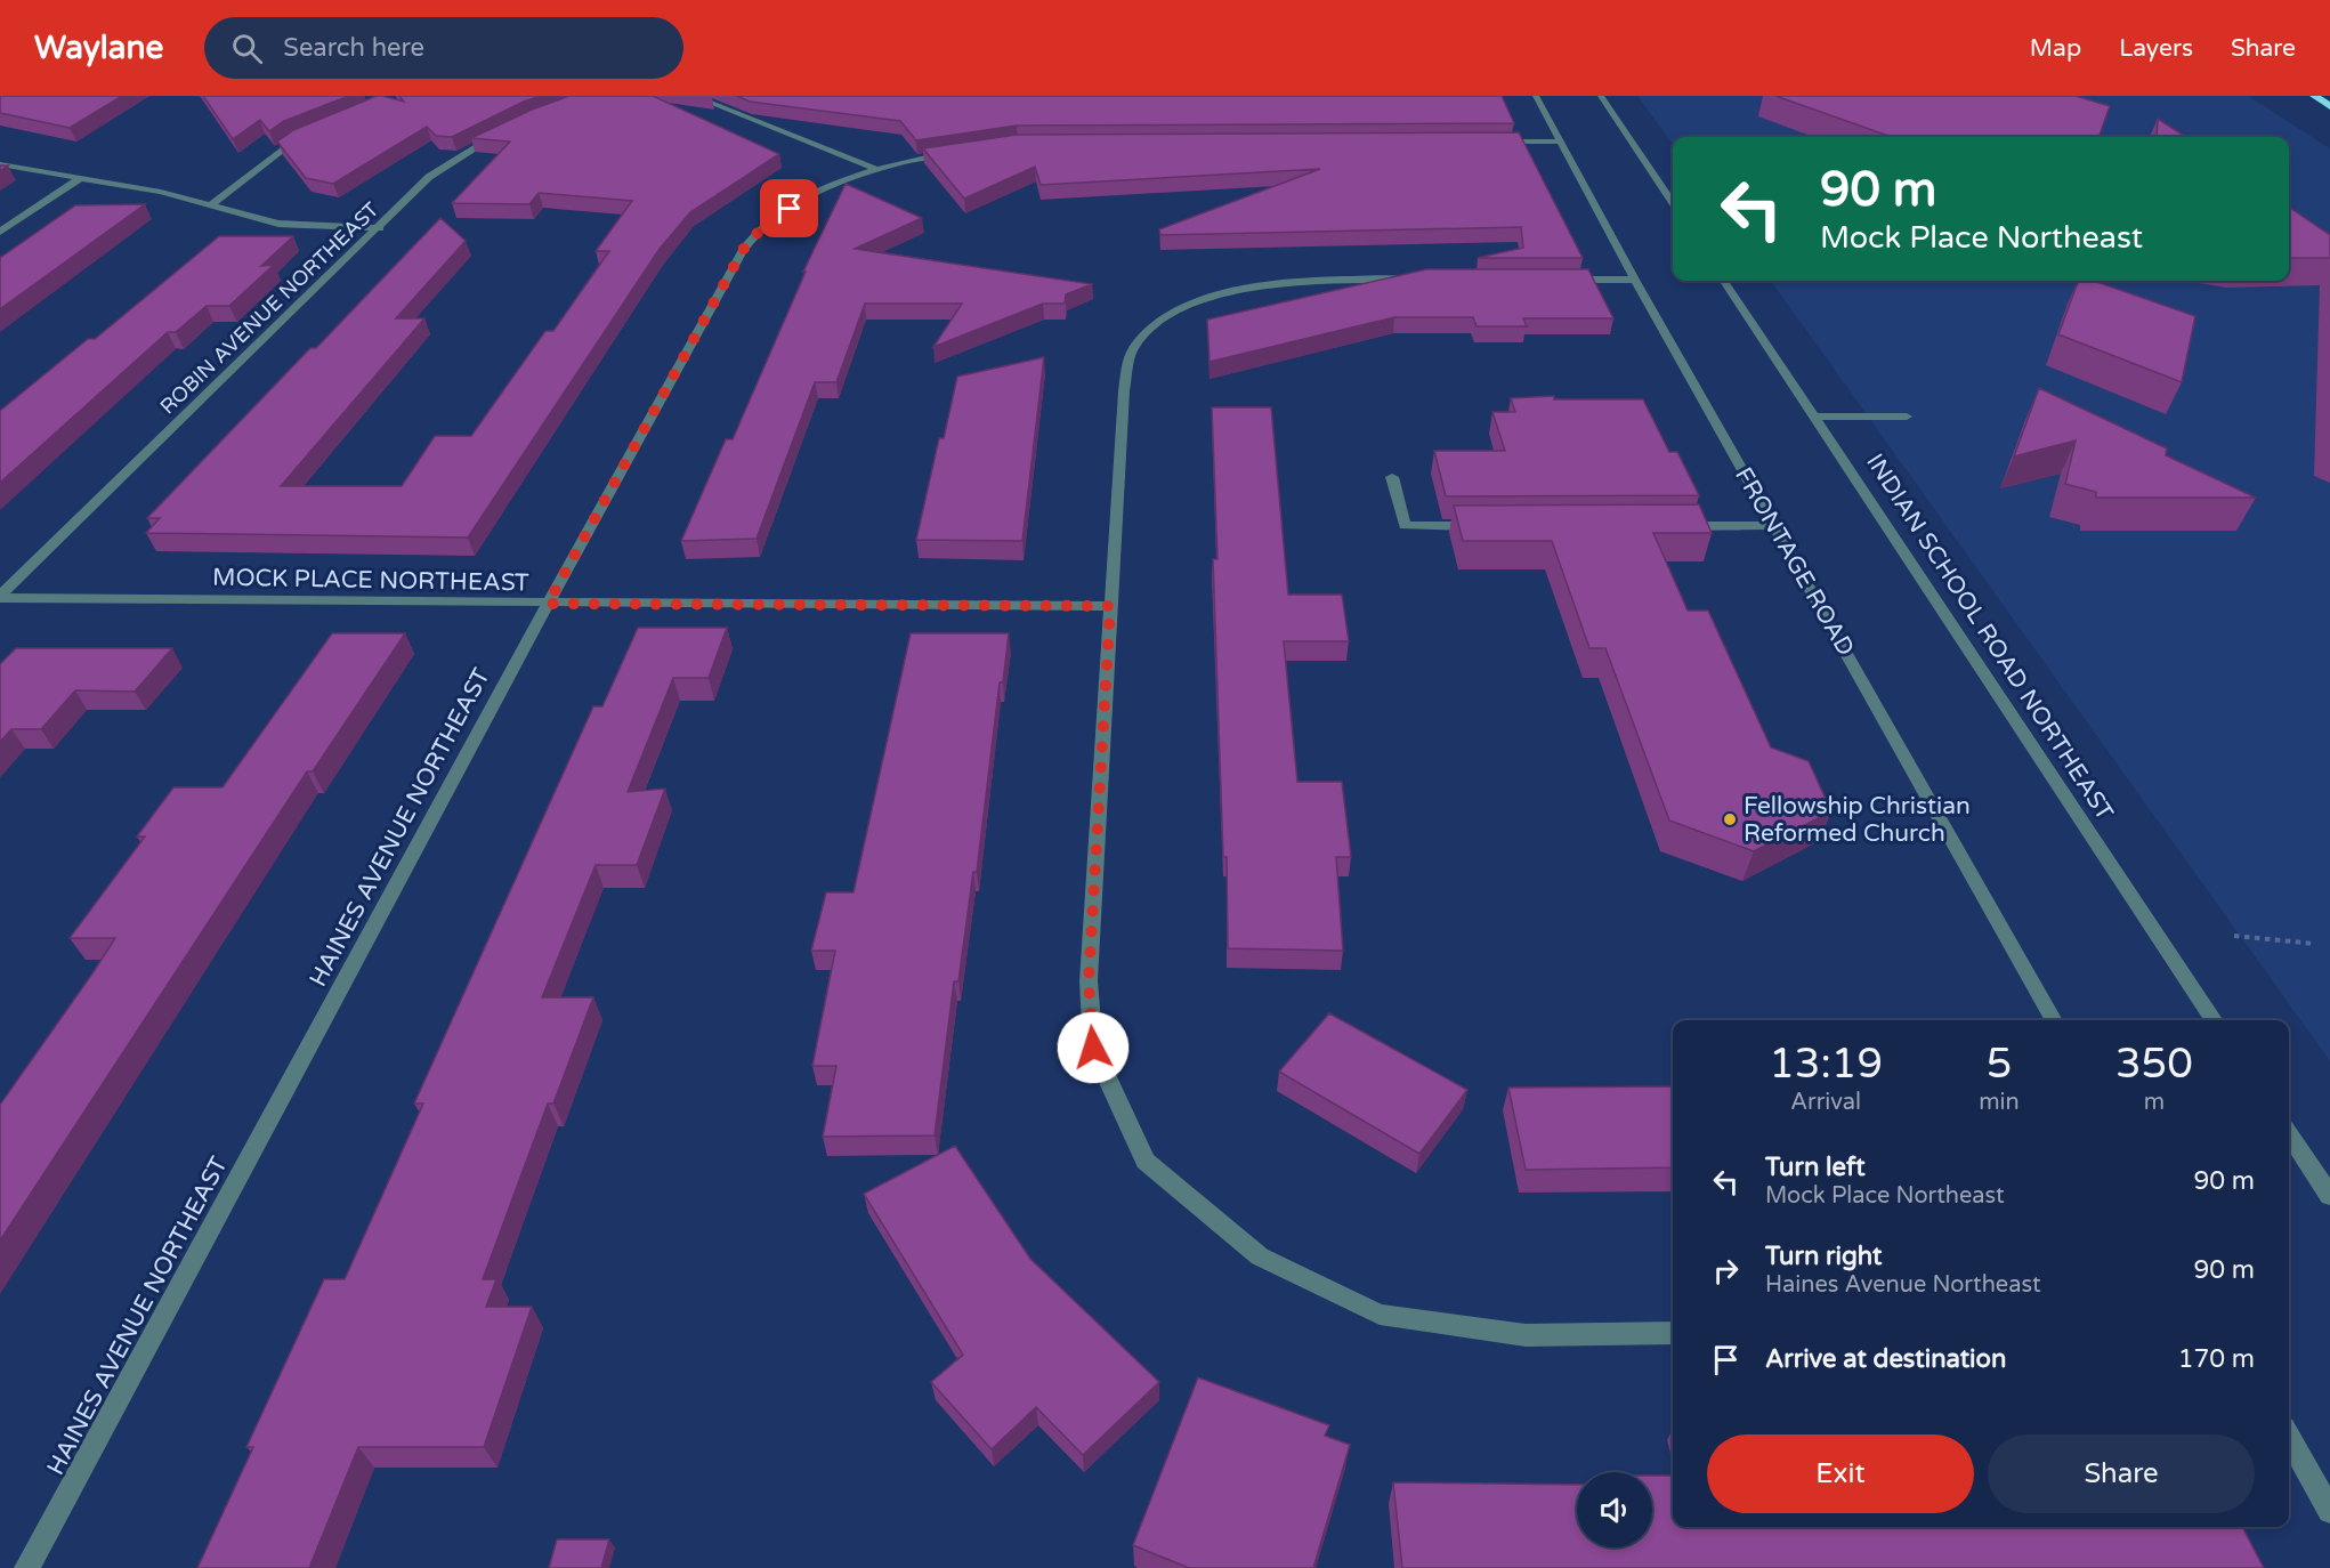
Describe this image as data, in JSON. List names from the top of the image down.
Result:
{
  "streets": {
    "street": [
      "ROBIN AVENUE NORTHEAST",
      "FRONTAGE ROAD",
      "MOCK PLACE NORTHEAST",
      "INDIAN SCHOOL ROAD NORTHEAST",
      "HAINES AVENUE NORTHEAST"
    ]
  },
  "crossings": [
    ["ROBIN AVENUE NORTHEAST", "MOCK PLACE NORTHEAST"],
    ["MOCK PLACE NORTHEAST", "HAINES AVENUE NORTHEAST"]
  ],
  "places": ["Fellowship Christian Reformed Church"],
  "page": {
    "header": "Waylane",
    "search": "Search here",
    "nav": ["Map", "Layers", "Share"],
    "turn": ["90 m", "Mock Place Northeast"],
    "eta": [
      "13:19",
      "Arrival",
      "5",
      "min",
      "350",
      "m"
    ],
    "list": [
      {
        "name": "Turn left",
        "note": "Mock Place Northeast",
        "value": "90 m"
      },
      {
        "name": "Turn right",
        "note": "Haines Avenue Northeast",
        "value": "90 m"
      },
      {
        "name": "Arrive at destination",
        "value": "170 m"
      }
    ],
    "buttons": ["Exit", "Share"]
  }
}
